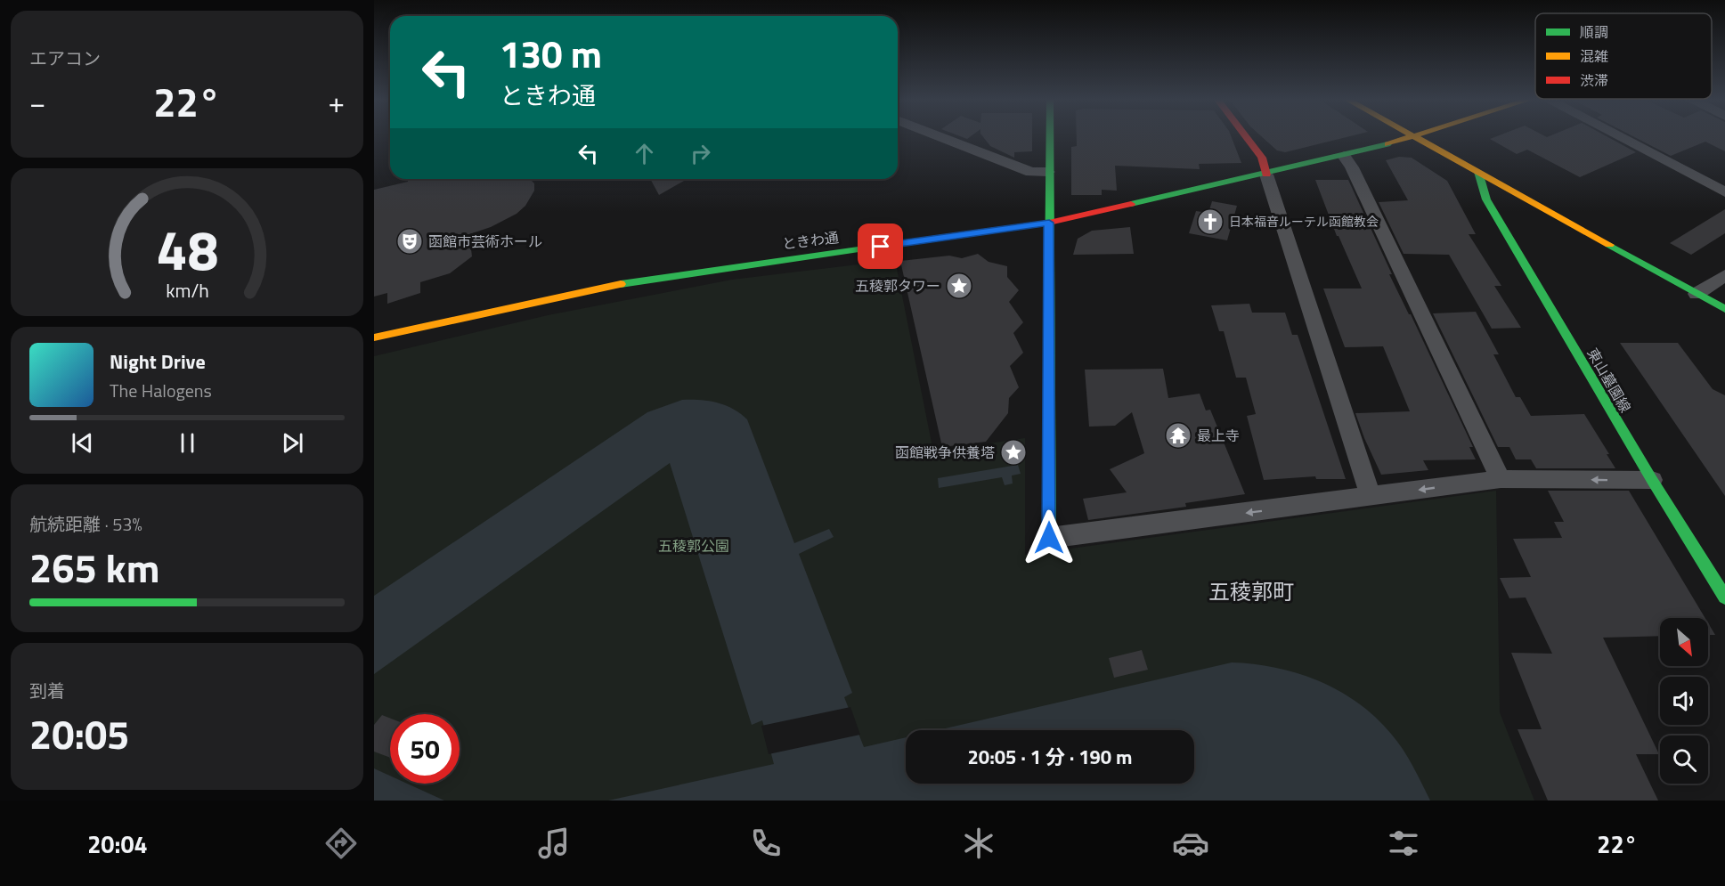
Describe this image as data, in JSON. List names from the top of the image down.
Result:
{
  "streets": {
    "street": ["ときわ通", "東山墓園線"]
  },
  "districts": ["五稜郭町"],
  "parks": ["五稜郭公園"],
  "places": {
    "church": ["日本福音ルーテル函館教会"],
    "theatre": ["函館市芸術ホール"],
    "place": ["五稜郭タワー", "函館戦争供養塔"],
    "temple": ["最上寺"]
  },
  "legend": ["順調", "混雑", "渋滞"],
  "north": "bottom right",
  "page": {
    "tile": [
      "エアコン",
      ["航続距離 · 53%", "265 km"],
      ["到着", "20:05"]
    ],
    "turn": ["130 m", "ときわ通"],
    "heat": ["−", "22°", "+"],
    "song": ["Night Drive", "The Halogens"],
    "limit": "50",
    "trip": "20:05 · 1 分 · 190 m",
    "tabs": ["20:04", "22°"],
    "gauge": ["48", "km/h"]
  }
}
